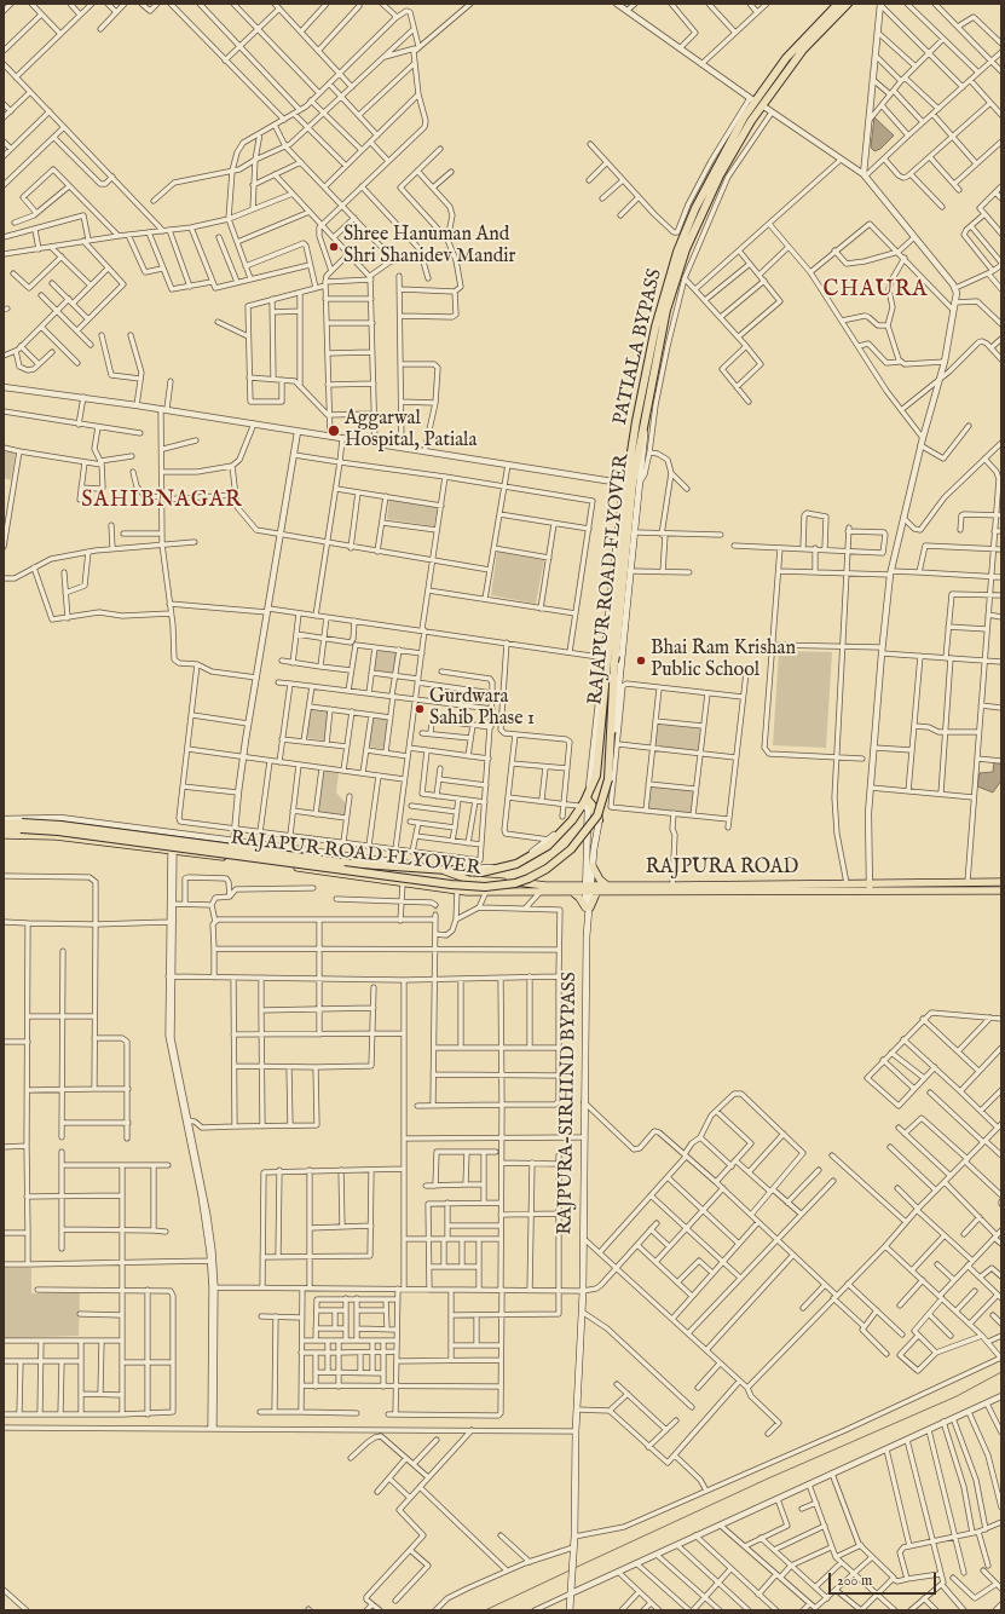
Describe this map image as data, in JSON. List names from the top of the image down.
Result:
{
  "streets": {
    "highway": ["PATIALA BYPASS", "RAJAPUR ROAD FLYOVER", "RAJPURA ROAD"],
    "main road": ["RAJPURA-SIRHIND BYPASS"]
  },
  "crossings": [
    ["PATIALA BYPASS", "RAJAPUR ROAD FLYOVER"],
    ["PATIALA BYPASS", "RAJPURA ROAD"],
    ["RAJAPUR ROAD FLYOVER", "RAJPURA ROAD"],
    ["RAJPURA ROAD", "RAJPURA-SIRHIND BYPASS"]
  ],
  "districts": ["CHAURA", "SAHIBNAGAR"],
  "places": [
    "Shree Hanuman And Shri Shanidev Mandir",
    "Aggarwal Hospital, Patiala",
    "Bhai Ram Krishan Public School",
    "Gurdwara Sahib Phase 1"
  ],
  "scale_bar": "200 m"
}
